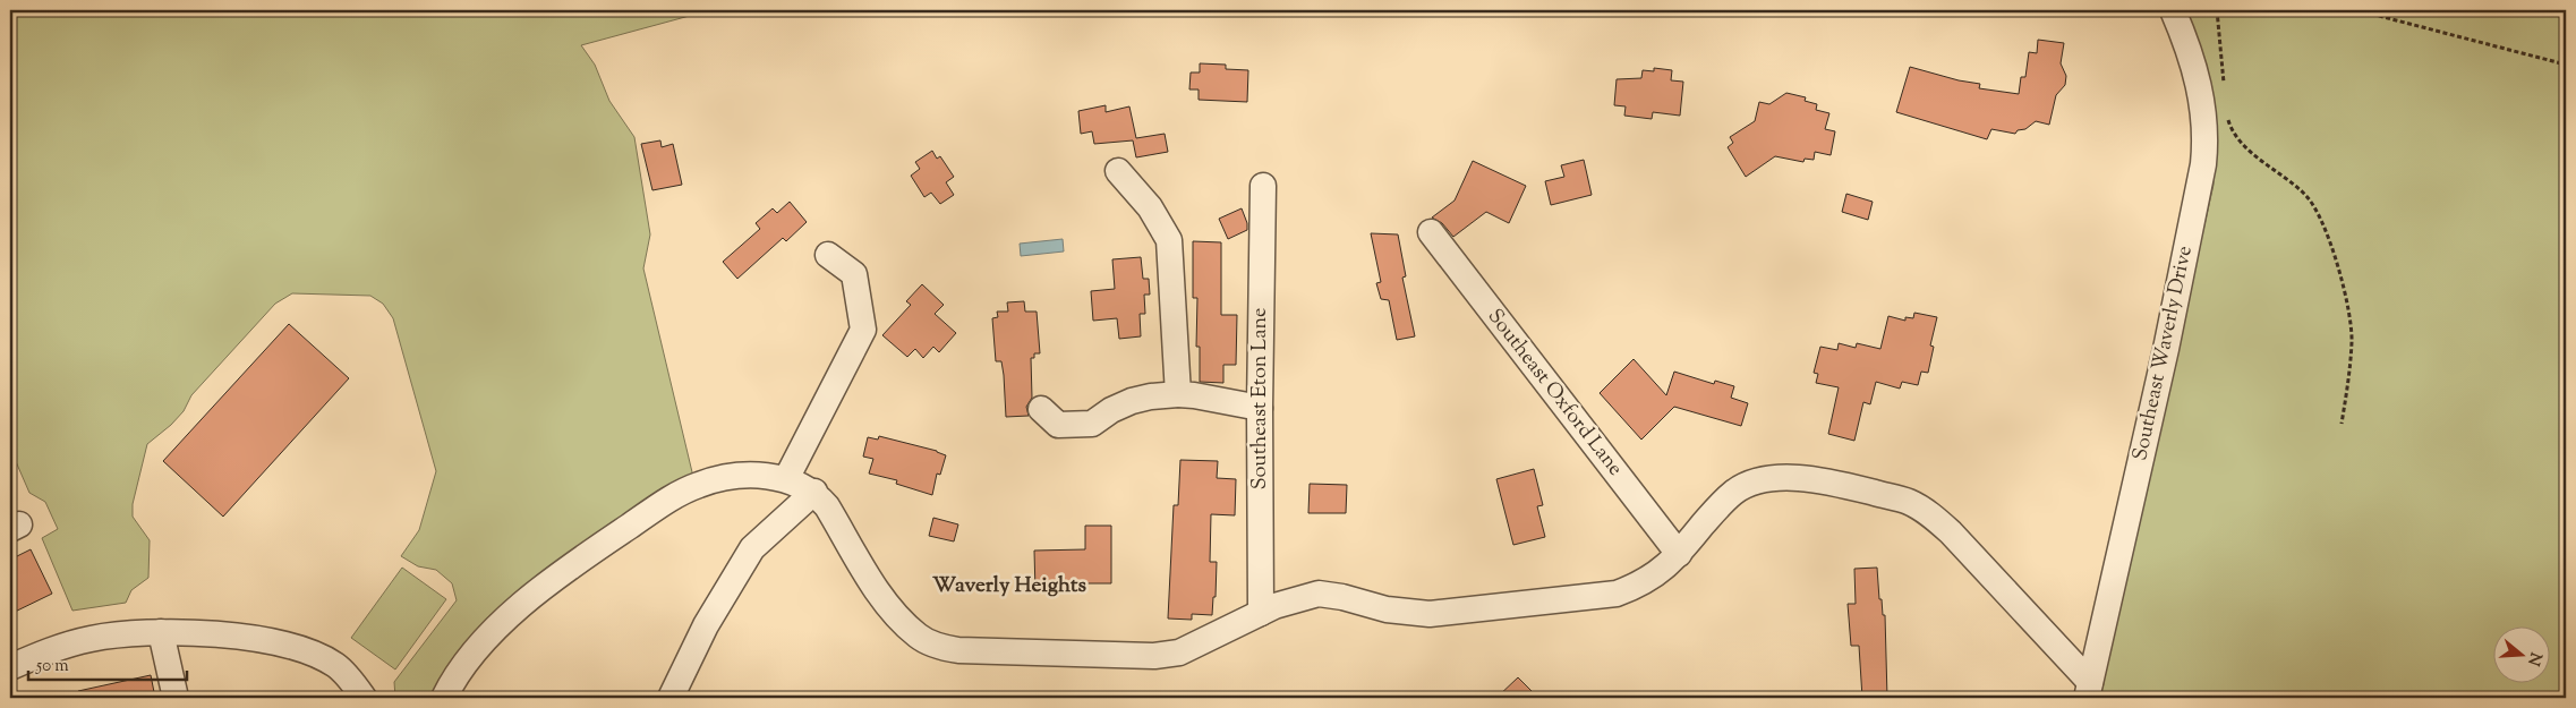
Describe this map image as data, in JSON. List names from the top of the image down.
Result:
{
  "streets": {
    "street": ["Southeast Waverly Drive", "Southeast Oxford Lane", "Southeast Eton Lane"]
  },
  "districts": ["Waverly Heights"],
  "scale_bar": "50 m",
  "north": "right"
}
